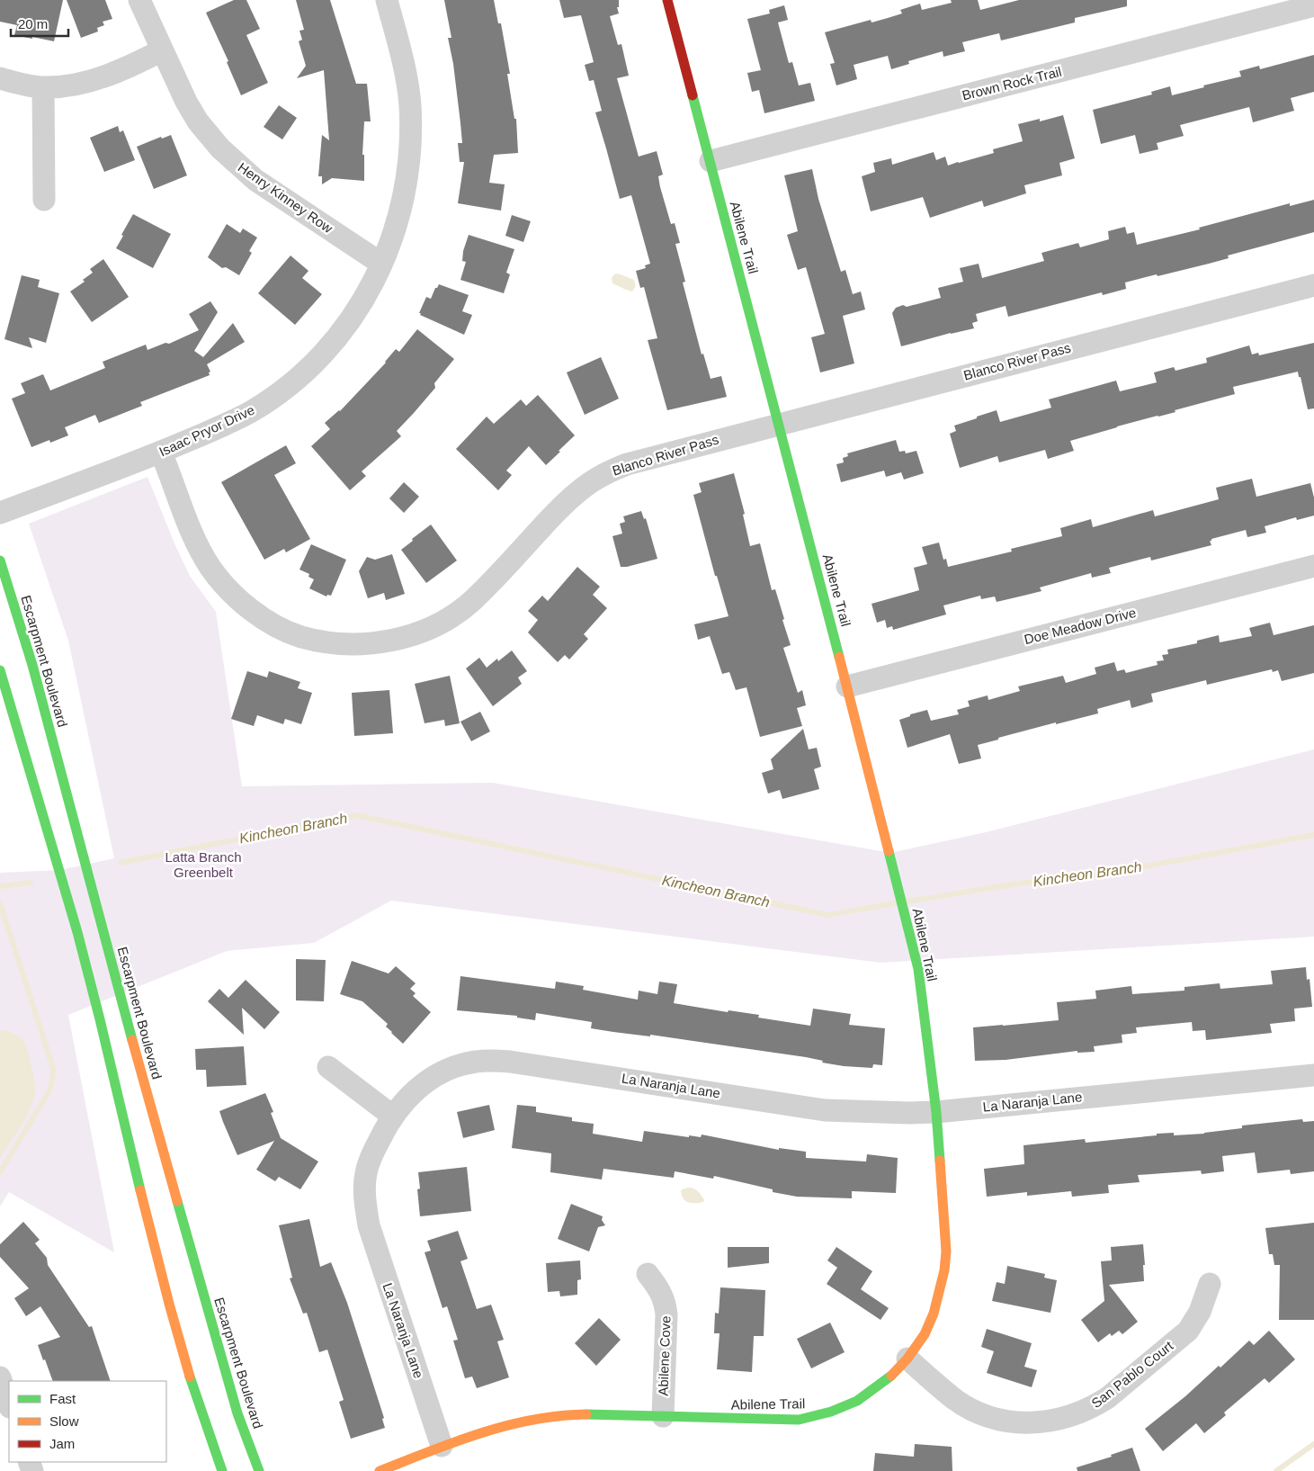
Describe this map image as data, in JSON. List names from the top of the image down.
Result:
{
  "streets": {
    "street": [
      "Brown Rock Trail",
      "Henry Kinney Row",
      "Abilene Trail",
      "Blanco River Pass",
      "Isaac Pryor Drive",
      "Doe Meadow Drive",
      "Escarpment Boulevard",
      "La Naranja Lane",
      "Abilene Cove",
      "San Pablo Court"
    ]
  },
  "crossings": [
    ["Brown Rock Trail", "Abilene Trail"],
    ["Henry Kinney Row", "Isaac Pryor Drive"],
    ["Abilene Trail", "Blanco River Pass"],
    ["Abilene Trail", "Doe Meadow Drive"],
    ["Abilene Trail", "La Naranja Lane"],
    ["Abilene Trail", "Abilene Cove"],
    ["Abilene Trail", "San Pablo Court"],
    ["Blanco River Pass", "Isaac Pryor Drive"]
  ],
  "water": ["Kincheon Branch"],
  "parks": ["Latta Branch Greenbelt"],
  "legend": ["Fast", "Slow", "Jam"],
  "scale_bar": "20 m"
}
